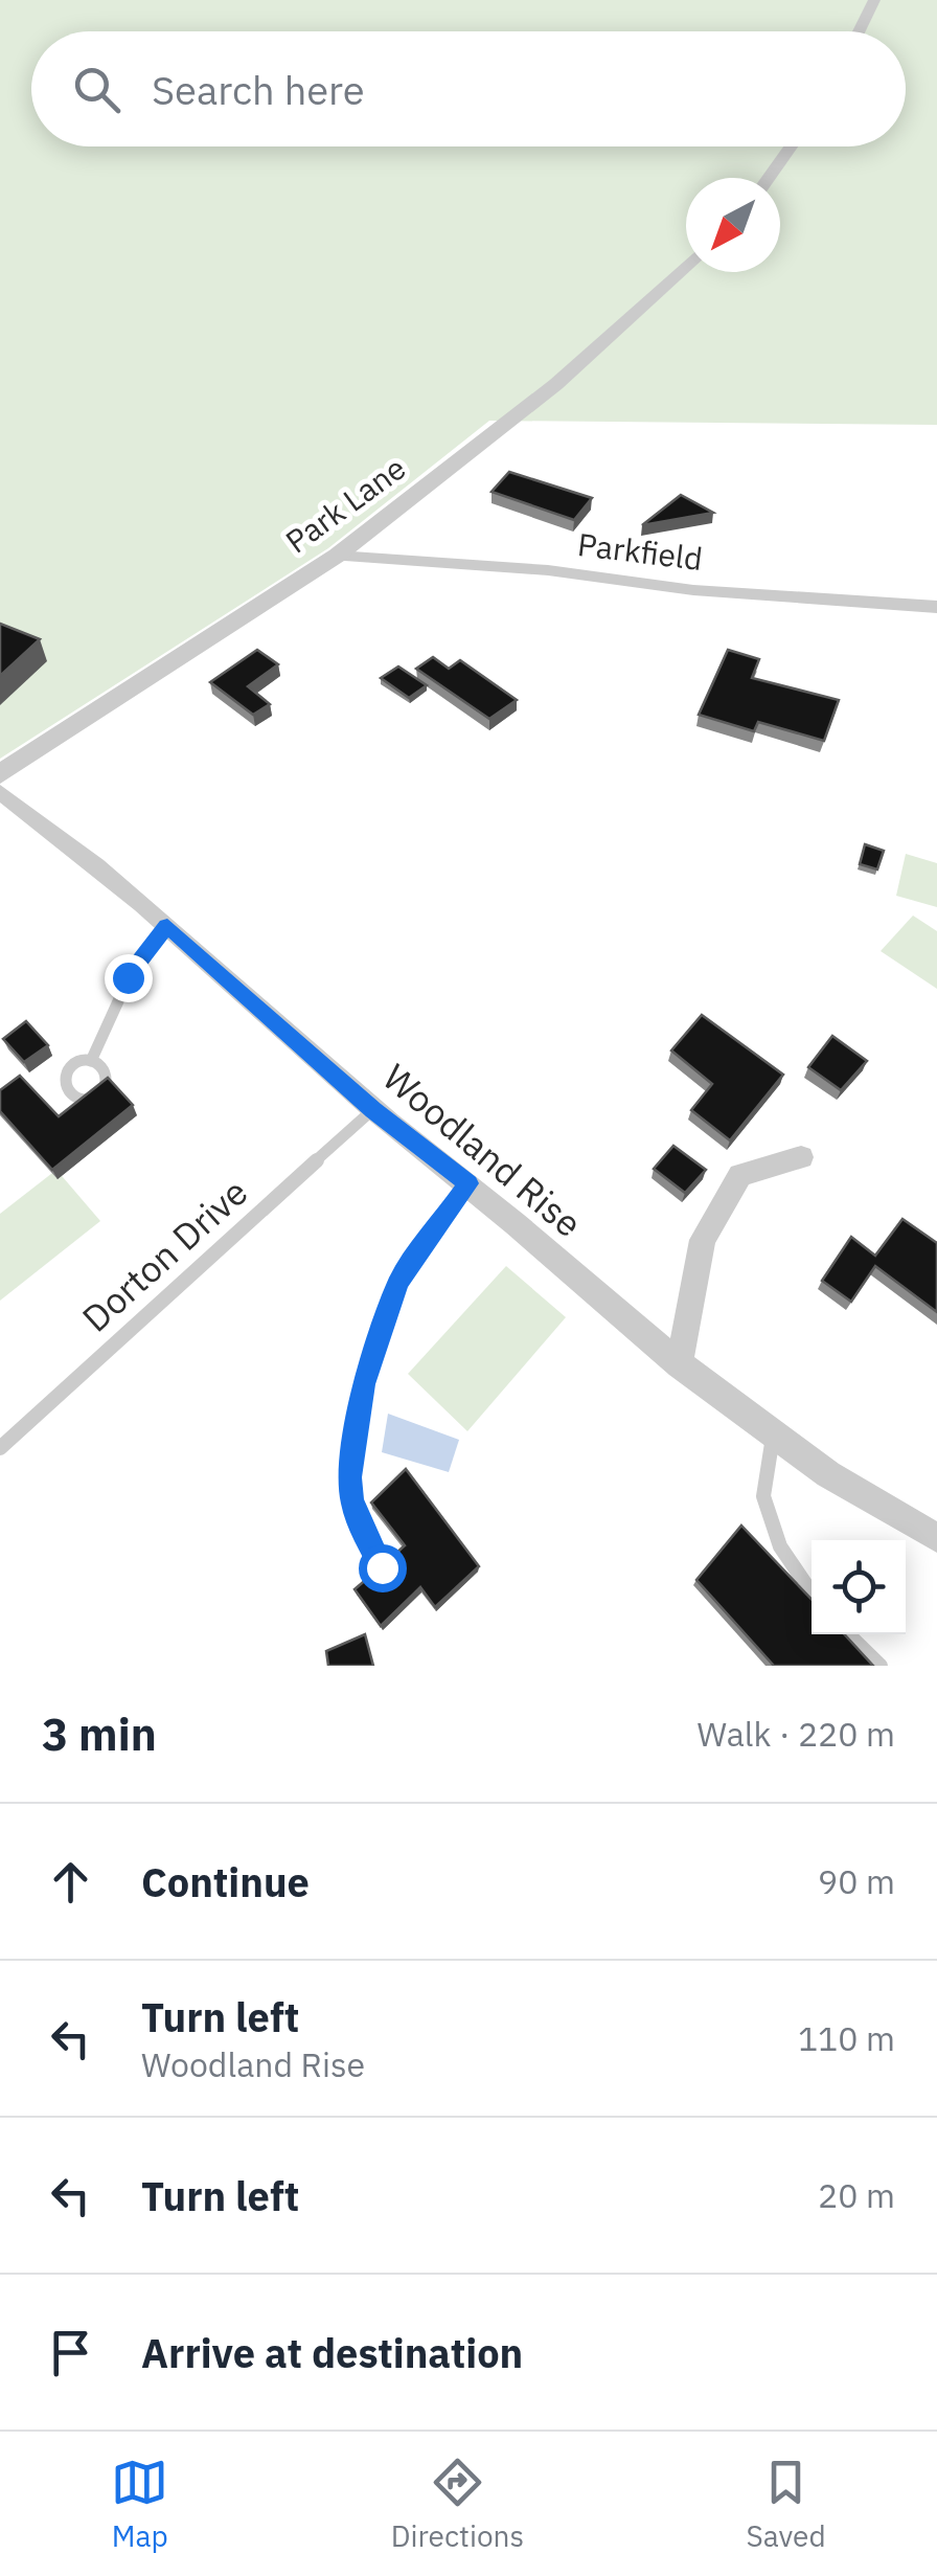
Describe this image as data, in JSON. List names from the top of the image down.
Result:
{
  "streets": {
    "street": ["Park Lane", "Parkfield", "Woodland Rise"],
    "lane": ["Dorton Drive"]
  },
  "crossings": [
    ["Park Lane", "Parkfield"],
    ["Woodland Rise", "Dorton Drive"]
  ],
  "north": "bottom left",
  "page": {
    "search": "Search here",
    "heading": ["3 min", "Walk · 220 m"],
    "list": [
      ["Continue", "90 m"],
      ["Turn left", "Woodland Rise", "110 m"],
      ["Turn left", "20 m"],
      "Arrive at destination"
    ],
    "nav": ["Map", "Directions", "Saved"]
  }
}
